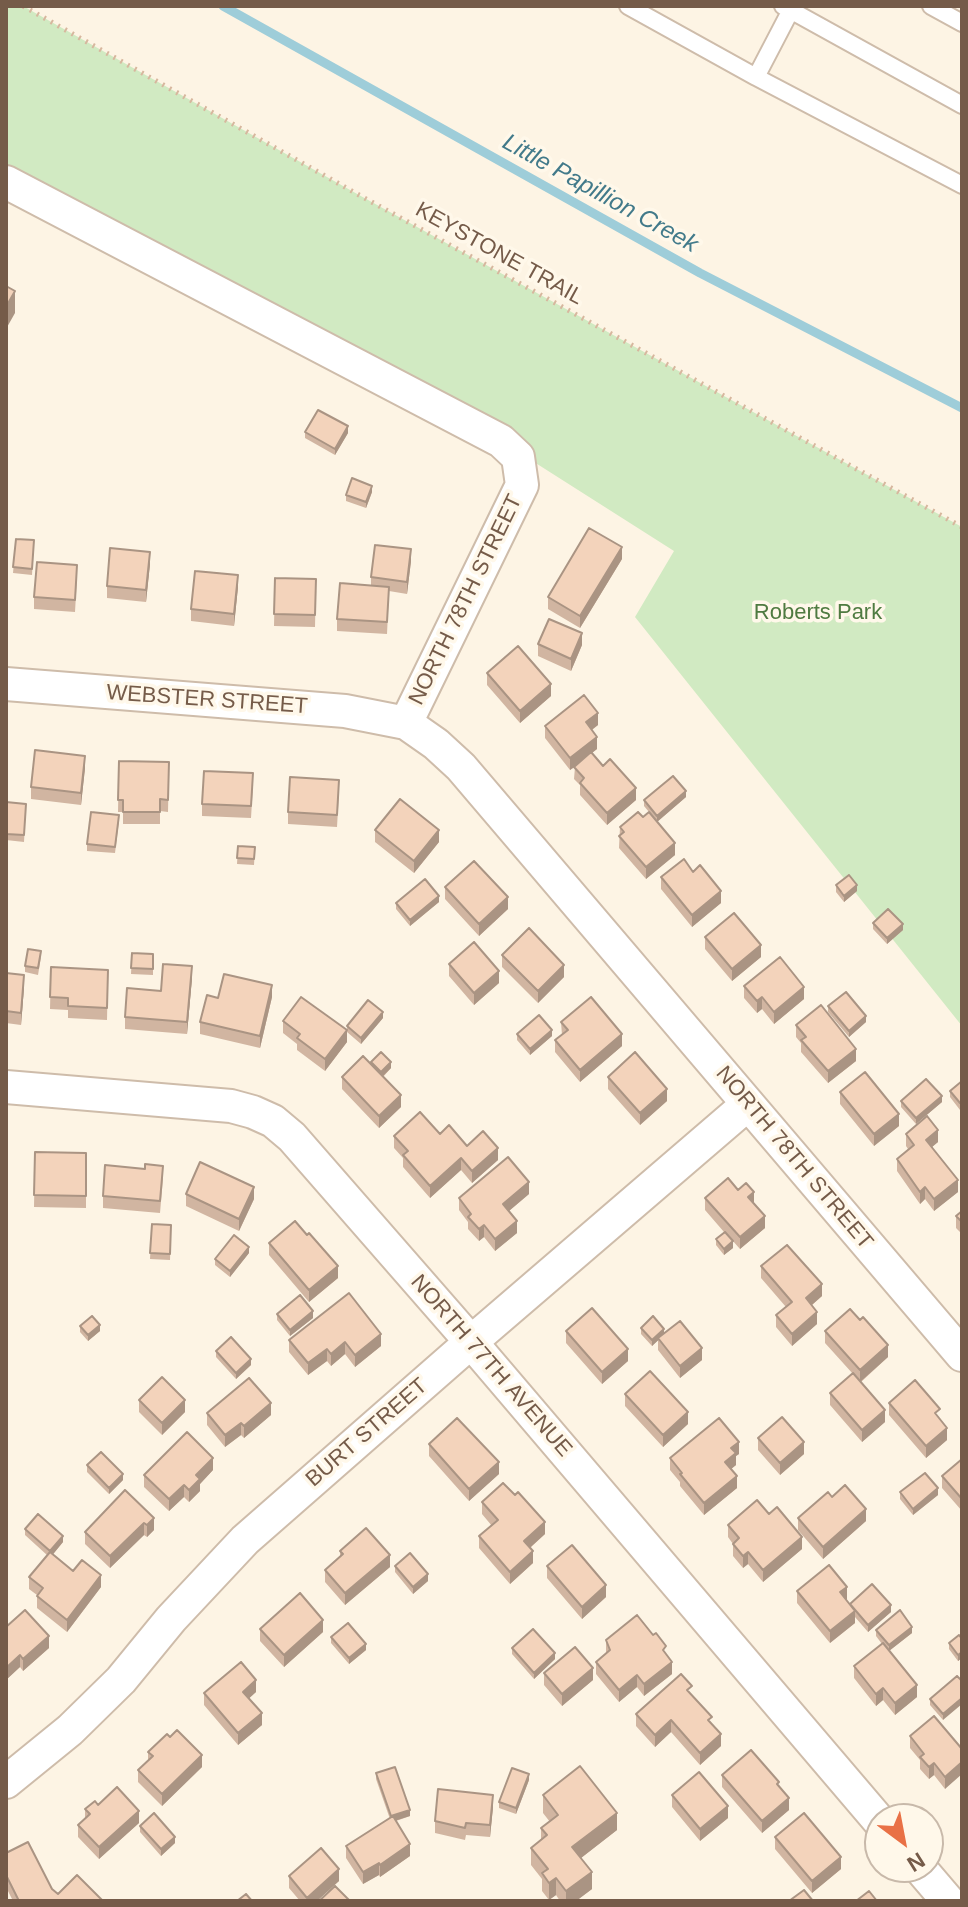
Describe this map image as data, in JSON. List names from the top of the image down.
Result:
{
  "streets": {
    "street": [
      "NORTH 78TH STREET",
      "WEBSTER STREET",
      "NORTH 77TH AVENUE",
      "BURT STREET"
    ],
    "path": ["KEYSTONE TRAIL"]
  },
  "crossings": [
    ["NORTH 78TH STREET", "WEBSTER STREET"],
    ["NORTH 78TH STREET", "BURT STREET"],
    ["NORTH 77TH AVENUE", "BURT STREET"]
  ],
  "water": ["Little Papillion Creek"],
  "parks": ["Roberts Park"],
  "north": "bottom right"
}
